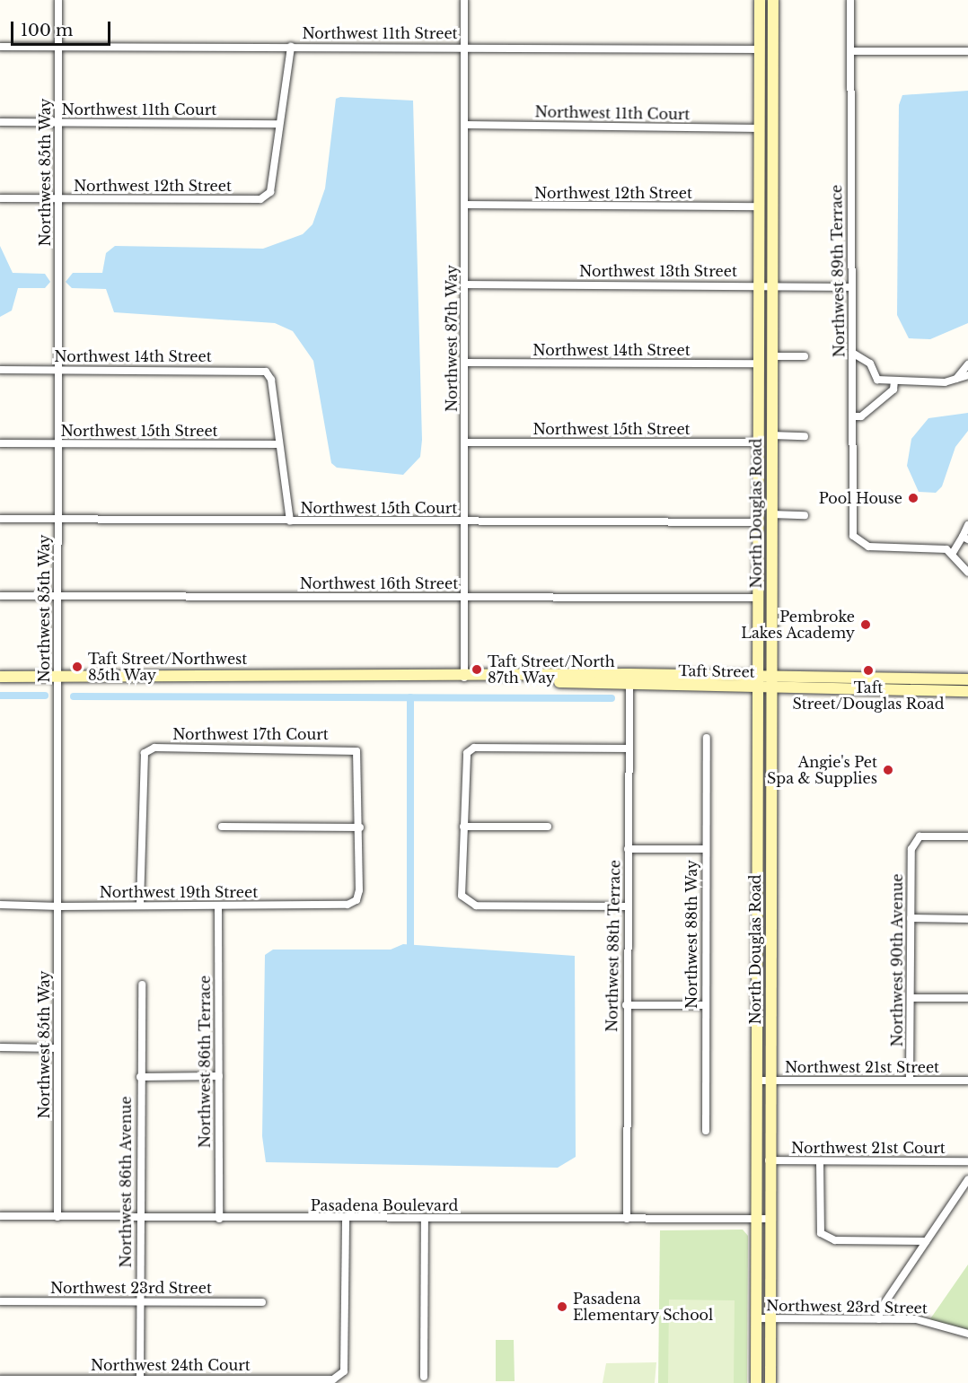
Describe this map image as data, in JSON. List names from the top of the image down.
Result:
{
  "streets": {
    "main road": ["North Douglas Road", "Taft Street"],
    "street": [
      "Northwest 11th Street",
      "Northwest 11th Court",
      "Northwest 85th Way",
      "Northwest 12th Street",
      "Northwest 13th Street",
      "Northwest 89th Terrace",
      "Northwest 87th Way",
      "Northwest 14th Street",
      "Northwest 15th Street",
      "Northwest 15th Court",
      "Northwest 16th Street",
      "Northwest 17th Court",
      "Northwest 19th Street",
      "Northwest 88th Way",
      "Northwest 88th Terrace",
      "Northwest 90th Avenue",
      "Northwest 86th Terrace",
      "Northwest 21st Street",
      "Northwest 21st Court",
      "Northwest 86th Avenue",
      "Pasadena Boulevard",
      "Northwest 23rd Street",
      "Northwest 24th Court"
    ]
  },
  "crossings": [
    ["Northwest 11th Street", "Northwest 85th Way"],
    ["Northwest 11th Street", "Northwest 87th Way"],
    ["Northwest 11th Street", "North Douglas Road"],
    ["Northwest 11th Court", "Northwest 85th Way"],
    ["Northwest 11th Court", "Northwest 12th Street"],
    ["Northwest 11th Court", "Northwest 87th Way"],
    ["Northwest 11th Court", "North Douglas Road"],
    ["Northwest 85th Way", "Northwest 12th Street"],
    ["Northwest 85th Way", "Northwest 14th Street"],
    ["Northwest 85th Way", "Northwest 15th Street"],
    ["Northwest 85th Way", "Northwest 15th Court"],
    ["Northwest 85th Way", "Northwest 16th Street"],
    ["Northwest 85th Way", "Taft Street"],
    ["Northwest 85th Way", "Northwest 19th Street"],
    ["Northwest 85th Way", "Pasadena Boulevard"],
    ["Northwest 12th Street", "Northwest 87th Way"],
    ["Northwest 12th Street", "North Douglas Road"],
    ["Northwest 13th Street", "Northwest 89th Terrace"],
    ["Northwest 13th Street", "Northwest 87th Way"],
    ["Northwest 13th Street", "North Douglas Road"],
    ["Northwest 87th Way", "Northwest 14th Street"],
    ["Northwest 87th Way", "Northwest 15th Street"],
    ["Northwest 87th Way", "Northwest 15th Court"],
    ["Northwest 87th Way", "Northwest 16th Street"],
    ["Northwest 87th Way", "Taft Street"],
    ["Northwest 14th Street", "Northwest 15th Street"],
    ["Northwest 14th Street", "North Douglas Road"],
    ["Northwest 15th Street", "North Douglas Road"],
    ["Northwest 15th Court", "North Douglas Road"],
    ["North Douglas Road", "Northwest 16th Street"],
    ["North Douglas Road", "Taft Street"],
    ["North Douglas Road", "Northwest 21st Street"],
    ["North Douglas Road", "Northwest 21st Court"],
    ["North Douglas Road", "Pasadena Boulevard"],
    ["North Douglas Road", "Northwest 23rd Street"],
    ["Taft Street", "Northwest 88th Terrace"],
    ["Northwest 17th Court", "Northwest 19th Street"],
    ["Northwest 19th Street", "Northwest 86th Terrace"],
    ["Northwest 88th Terrace", "Pasadena Boulevard"],
    ["Northwest 90th Avenue", "Northwest 21st Street"],
    ["Northwest 86th Terrace", "Pasadena Boulevard"],
    ["Northwest 86th Avenue", "Pasadena Boulevard"],
    ["Northwest 86th Avenue", "Northwest 23rd Street"],
    ["Northwest 86th Avenue", "Northwest 24th Court"],
    ["Pasadena Boulevard", "Northwest 24th Court"]
  ],
  "places": [
    "Pool House",
    "Pembroke Lakes Academy",
    "Taft Street/Northwest 85th Way",
    "Taft Street/North 87th Way",
    "Taft Street/Douglas Road",
    "Angie's Pet Spa & Supplies",
    "Pasadena Elementary School"
  ],
  "scale_bar": "100 m"
}
